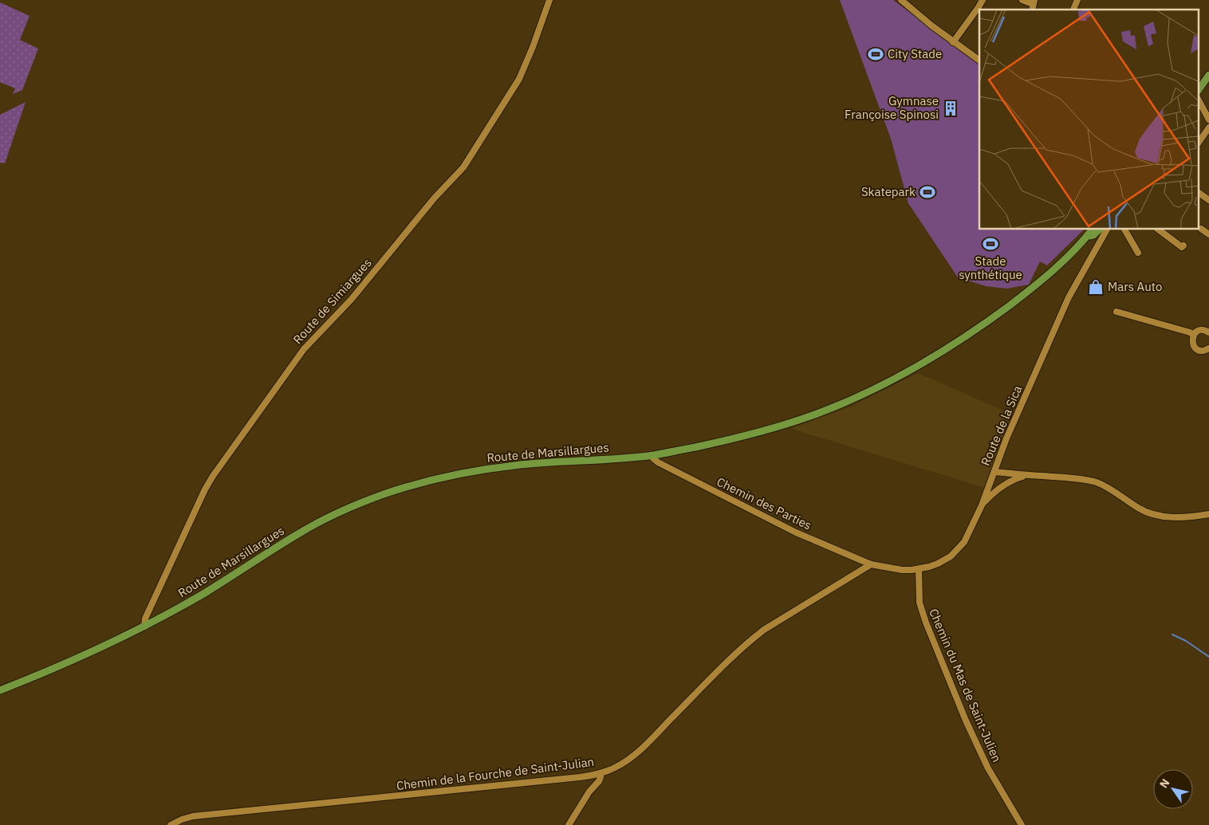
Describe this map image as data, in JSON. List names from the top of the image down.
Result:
{
  "streets": {
    "main road": ["Route de Marsillargues"],
    "street": [
      "Route de Simiargues",
      "Route de la Sica",
      "Chemin des Parties",
      "Chemin du Mas de Saint-Julien",
      "Chemin de la Fourche de Saint-Julian"
    ]
  },
  "crossings": [
    ["Route de Simiargues", "Route de Marsillargues"],
    ["Route de la Sica", "Chemin des Parties"],
    ["Route de la Sica", "Chemin du Mas de Saint-Julien"],
    ["Route de la Sica", "Chemin de la Fourche de Saint-Julian"],
    ["Route de Marsillargues", "Chemin des Parties"],
    ["Chemin des Parties", "Chemin de la Fourche de Saint-Julian"]
  ],
  "places": {
    "sports": ["City Stade", "Skatepark", "Stade synthétique"],
    "building": ["Gymnase Françoise Spinosi"],
    "shop": ["Mars Auto"]
  },
  "north": "top left"
}
